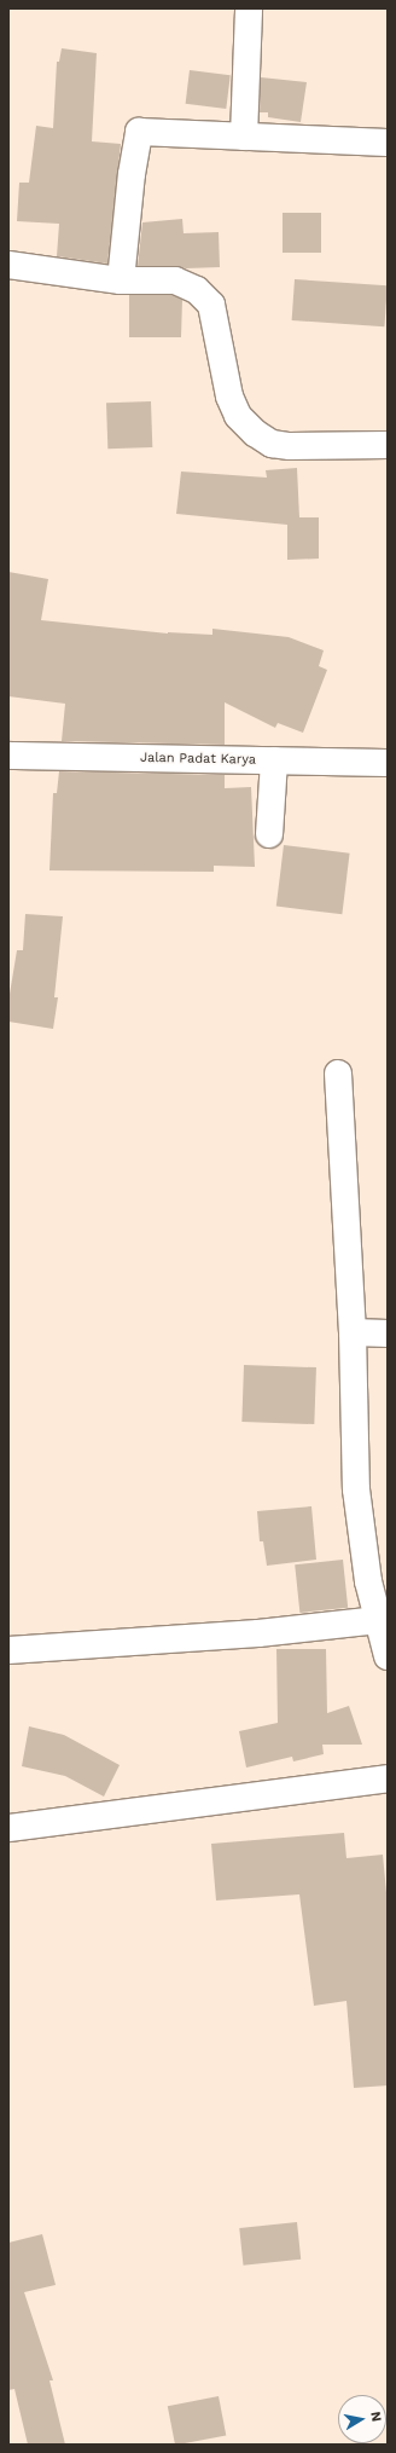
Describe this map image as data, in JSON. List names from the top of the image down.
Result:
{
  "streets": {
    "street": ["Jalan Padat Karya"]
  },
  "north": "right"
}
